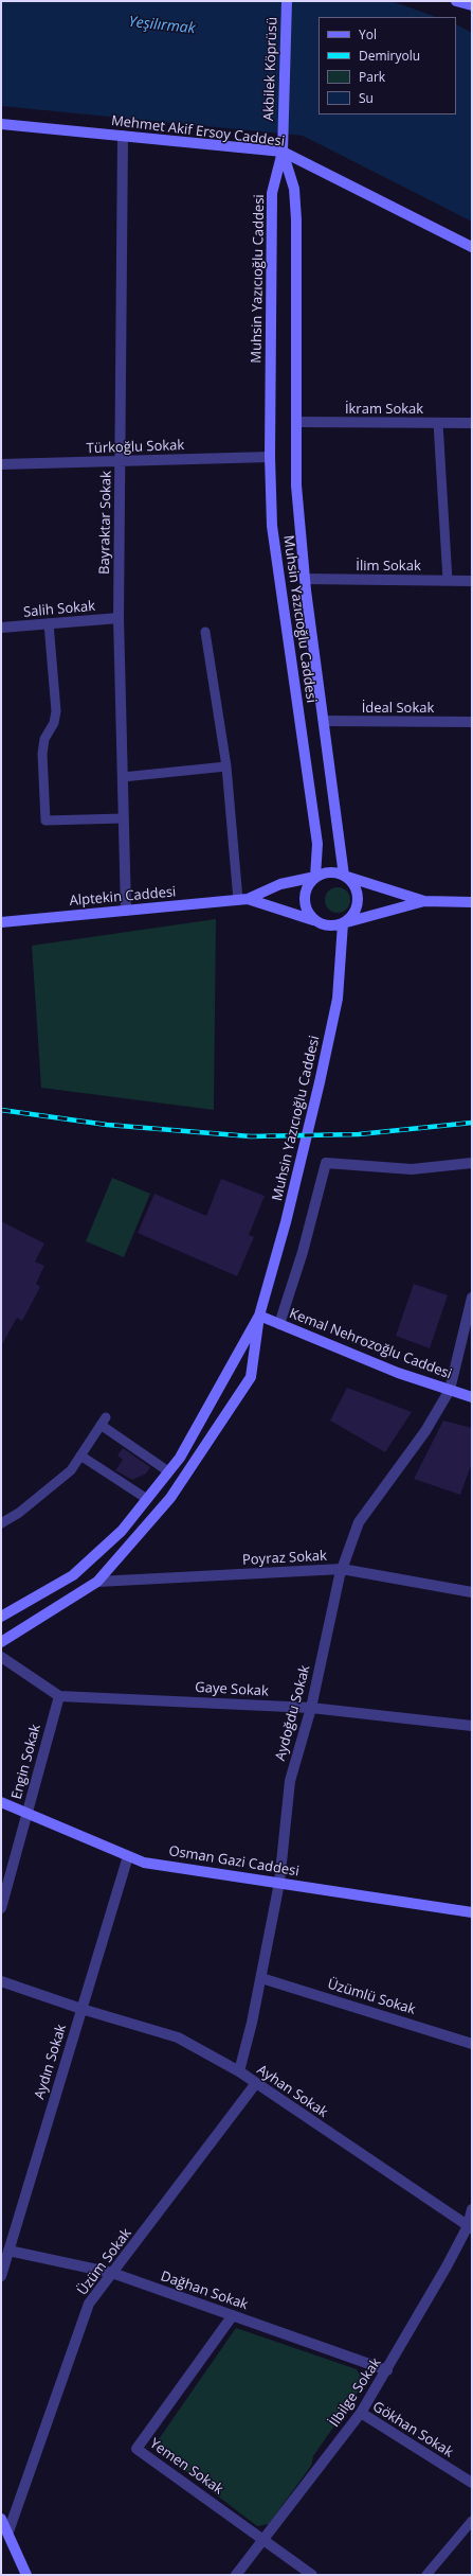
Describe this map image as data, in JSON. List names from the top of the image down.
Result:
{
  "streets": {
    "main road": [
      "Akbilek Köprüsü",
      "Mehmet Akif Ersoy Caddesi",
      "Muhsin Yazıcıoğlu Caddesi",
      "Alptekin Caddesi",
      "Kemal Nehrozoğlu Caddesi",
      "Osman Gazi Caddesi"
    ],
    "street": [
      "İkram Sokak",
      "Türkoğlu Sokak",
      "Bayraktar Sokak",
      "İlim Sokak",
      "Salih Sokak",
      "İdeal Sokak",
      "Poyraz Sokak",
      "Gaye Sokak",
      "Aydoğdu Sokak",
      "Engin Sokak",
      "Üzümlü Sokak",
      "Aydın Sokak",
      "Ayhan Sokak",
      "Üzüm Sokak",
      "Dağhan Sokak",
      "İlbilge Sokak",
      "Gökhan Sokak",
      "Yemen Sokak"
    ]
  },
  "crossings": [
    ["Akbilek Köprüsü", "Mehmet Akif Ersoy Caddesi"],
    ["Akbilek Köprüsü", "Muhsin Yazıcıoğlu Caddesi"],
    ["Mehmet Akif Ersoy Caddesi", "Muhsin Yazıcıoğlu Caddesi"],
    ["Mehmet Akif Ersoy Caddesi", "Bayraktar Sokak"],
    ["Muhsin Yazıcıoğlu Caddesi", "İkram Sokak"],
    ["Muhsin Yazıcıoğlu Caddesi", "Türkoğlu Sokak"],
    ["Muhsin Yazıcıoğlu Caddesi", "İlim Sokak"],
    ["Muhsin Yazıcıoğlu Caddesi", "İdeal Sokak"],
    ["Muhsin Yazıcıoğlu Caddesi", "Kemal Nehrozoğlu Caddesi"],
    ["Muhsin Yazıcıoğlu Caddesi", "Poyraz Sokak"],
    ["Türkoğlu Sokak", "Bayraktar Sokak"],
    ["Bayraktar Sokak", "Salih Sokak"],
    ["Bayraktar Sokak", "Alptekin Caddesi"],
    ["Kemal Nehrozoğlu Caddesi", "Aydoğdu Sokak"],
    ["Poyraz Sokak", "Aydoğdu Sokak"],
    ["Gaye Sokak", "Aydoğdu Sokak"],
    ["Gaye Sokak", "Engin Sokak"],
    ["Aydoğdu Sokak", "Osman Gazi Caddesi"],
    ["Aydoğdu Sokak", "Üzümlü Sokak"],
    ["Aydoğdu Sokak", "Ayhan Sokak"],
    ["Engin Sokak", "Osman Gazi Caddesi"],
    ["Osman Gazi Caddesi", "Aydın Sokak"],
    ["Aydın Sokak", "Ayhan Sokak"],
    ["Aydın Sokak", "Dağhan Sokak"],
    ["Ayhan Sokak", "Üzüm Sokak"],
    ["Ayhan Sokak", "İlbilge Sokak"],
    ["Üzüm Sokak", "Dağhan Sokak"],
    ["Dağhan Sokak", "İlbilge Sokak"],
    ["Dağhan Sokak", "Yemen Sokak"],
    ["İlbilge Sokak", "Gökhan Sokak"],
    ["İlbilge Sokak", "Yemen Sokak"]
  ],
  "water": ["Yeşilırmak"],
  "legend": [
    "Yol",
    "Demiryolu",
    "Park",
    "Su"
  ]
}
